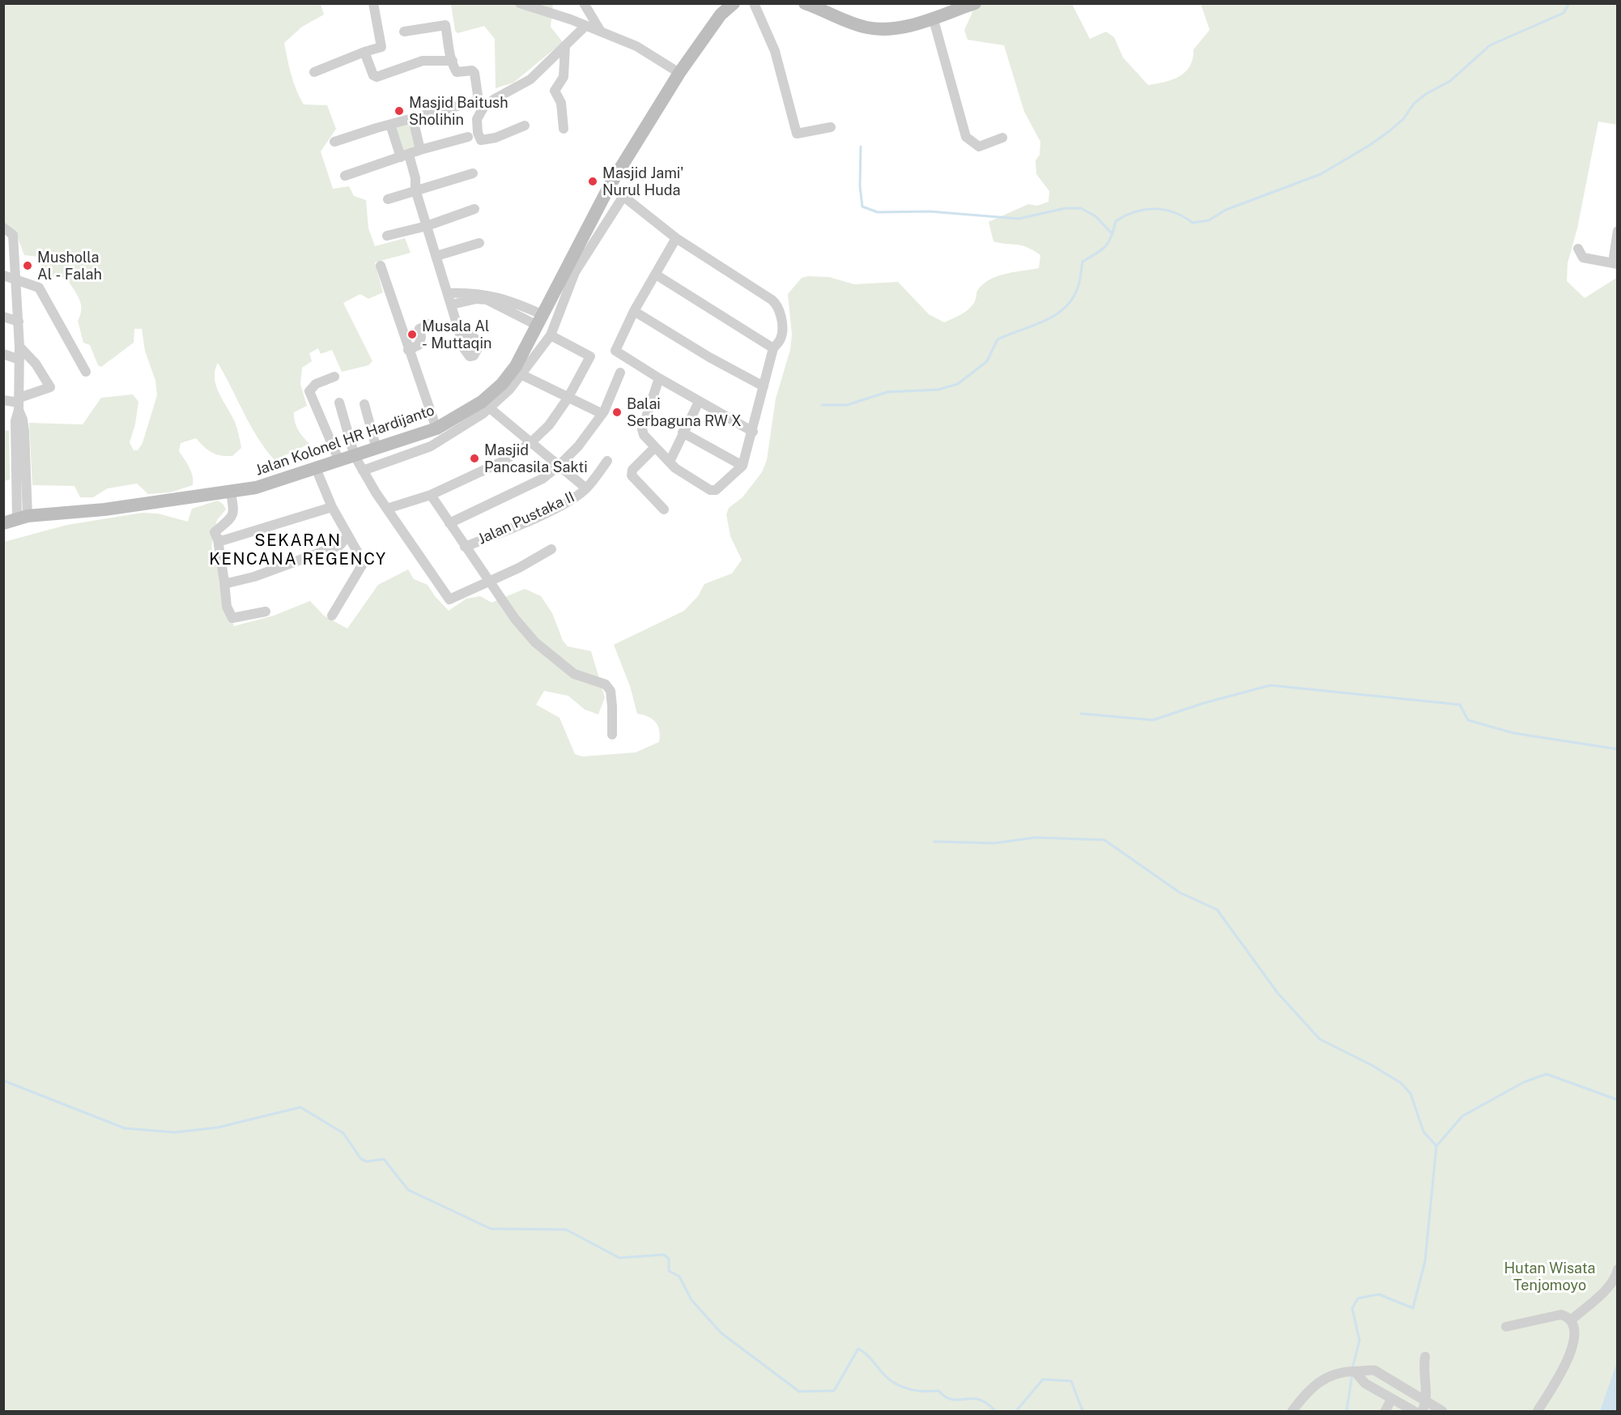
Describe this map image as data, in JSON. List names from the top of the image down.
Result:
{
  "streets": {
    "main road": ["Jalan Kolonel HR Hardijanto"],
    "street": ["Jalan Pustaka II"]
  },
  "districts": ["SEKARAN KENCANA REGENCY"],
  "parks": ["Hutan Wisata Tenjomoyo"],
  "places": [
    "Masjid Baitush Sholihin",
    "Masjid Jami' Nurul Huda",
    "Musholla Al - Falah",
    "Musala Al - Muttaqin",
    "Balai Serbaguna RW X",
    "Masjid Pancasila Sakti"
  ]
}
